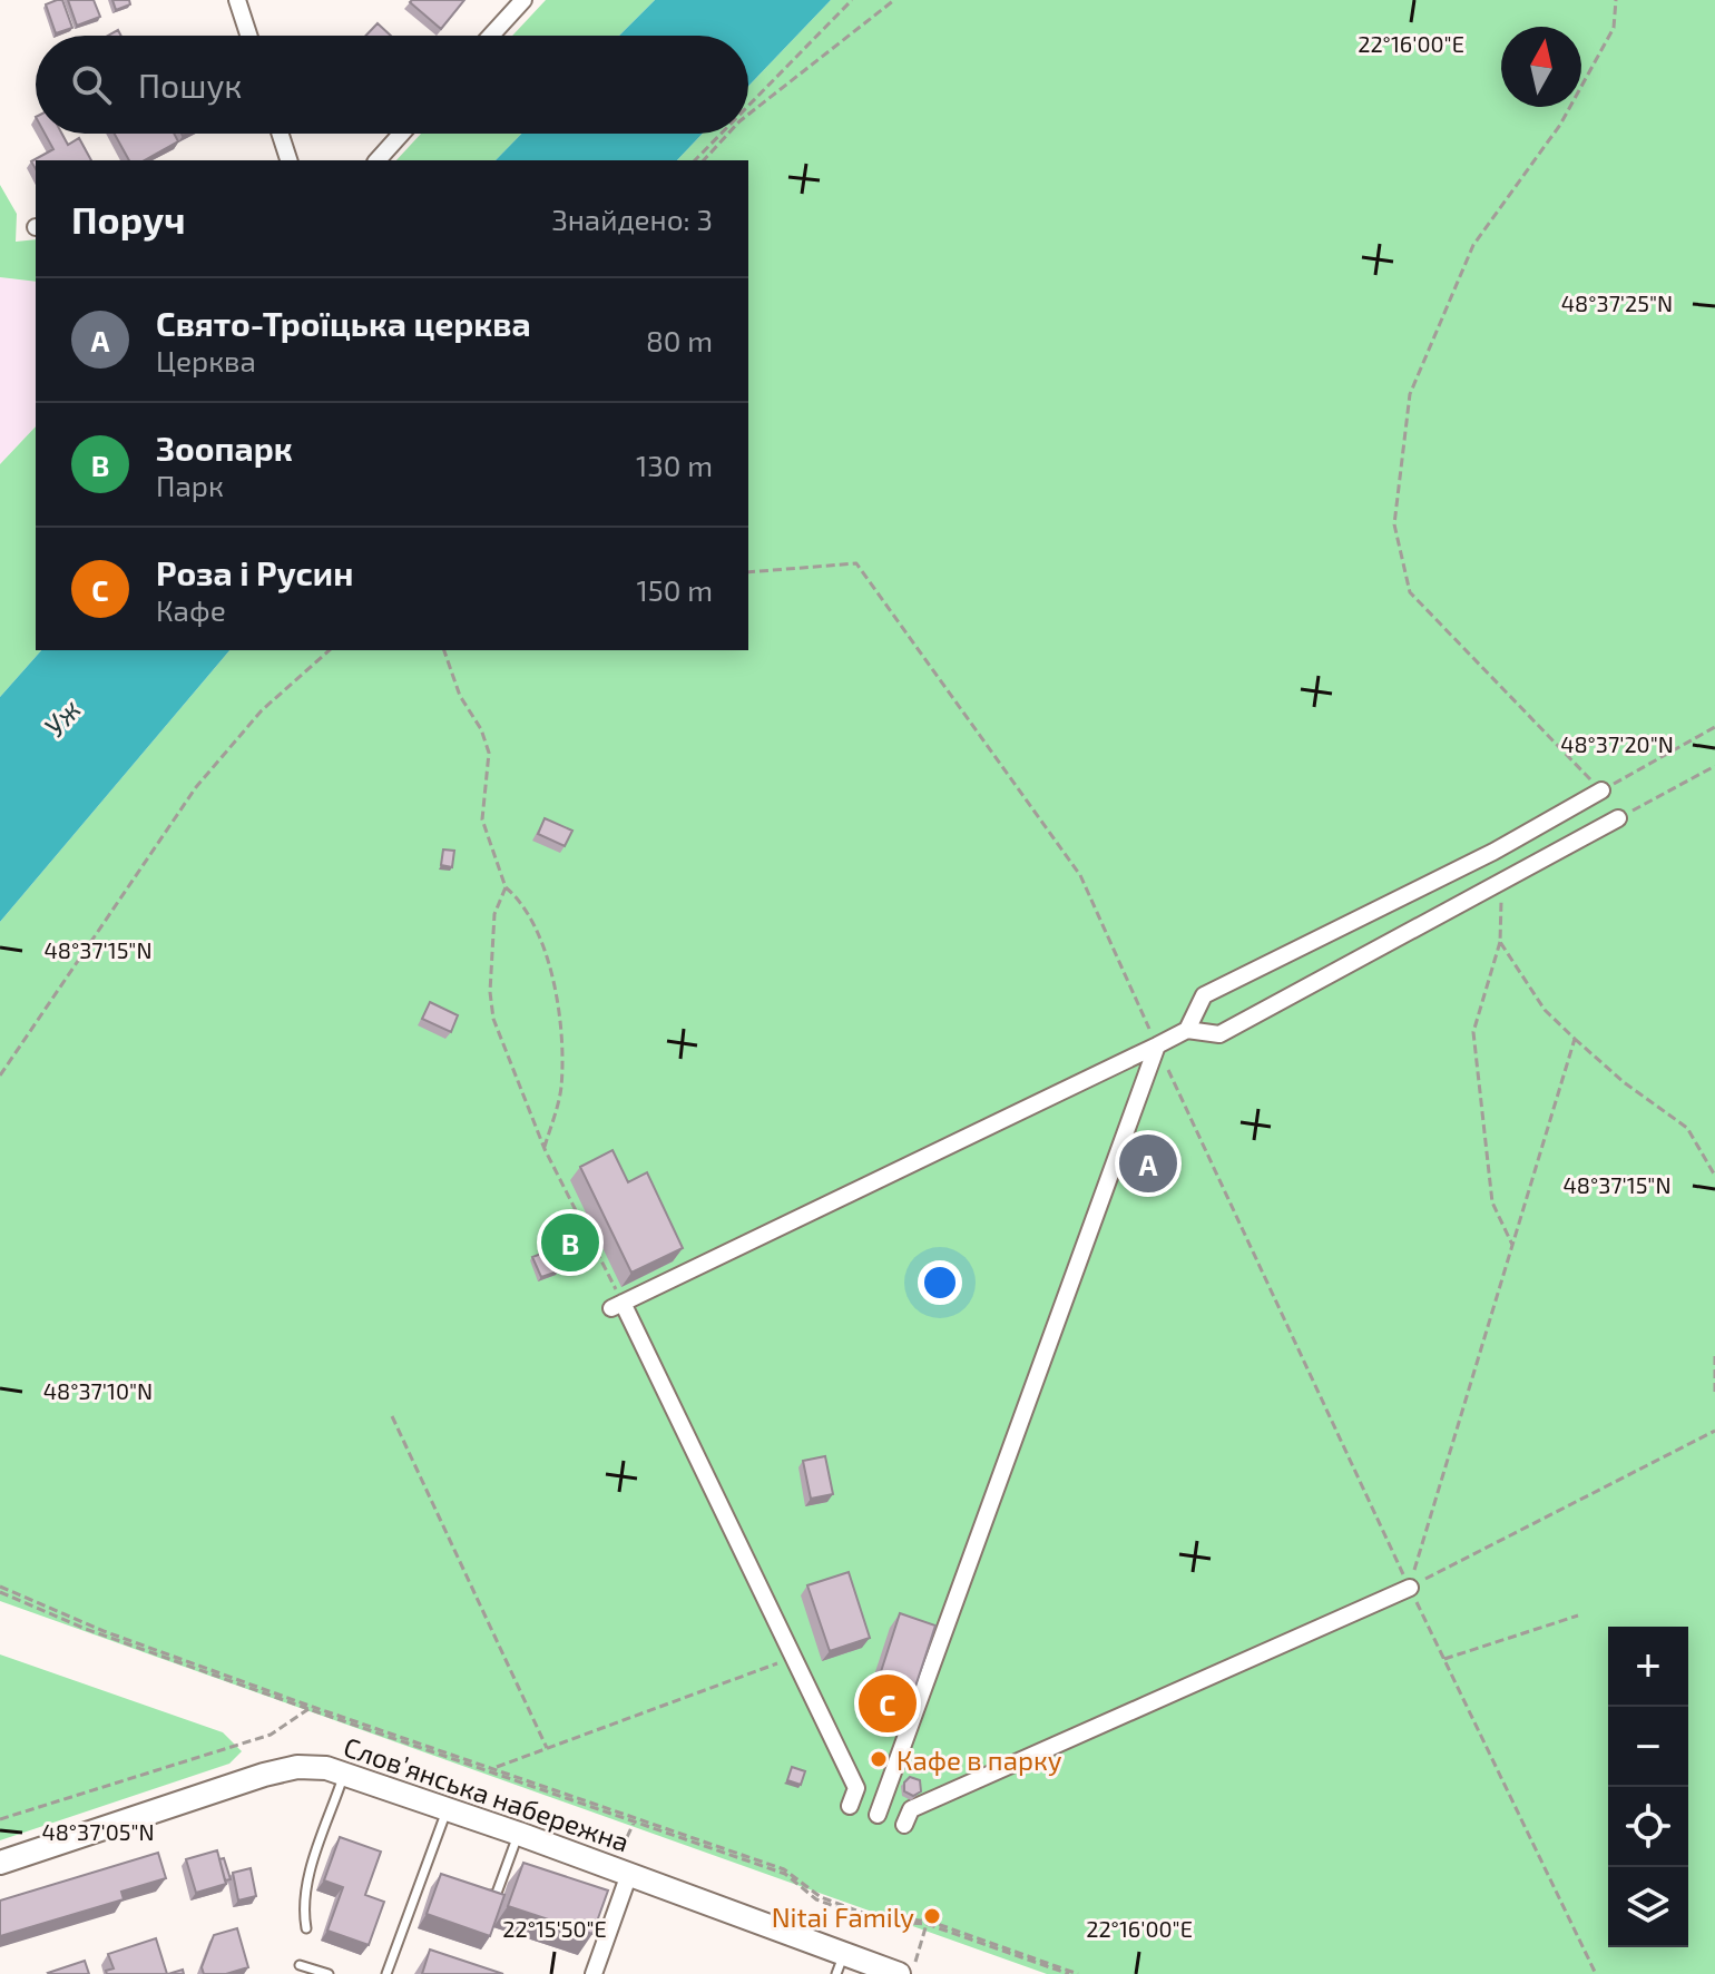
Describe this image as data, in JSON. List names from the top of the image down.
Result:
{
  "streets": {
    "street": ["Словʼянська набережна"]
  },
  "water": ["Уж"],
  "places": ["Кафе в парку", "Nitai Family"],
  "north": "top",
  "page": {
    "search": "Пошук",
    "heading": ["Поруч", "Знайдено: 3"],
    "list": [
      {
        "mark": "A",
        "name": "Свято-Троїцька церква",
        "note": "Церква",
        "value": "80 m"
      },
      {
        "mark": "B",
        "name": "Зоопарк",
        "note": "Парк",
        "value": "130 m"
      },
      {
        "mark": "C",
        "name": "Роза і Русин",
        "note": "Кафе",
        "value": "150 m"
      }
    ],
    "pins": ["A", "B", "C"],
    "map_buttons": ["+", "−"]
  },
  "coordinates": [
    "22°16'00\"E",
    "48°37'25\"N",
    "48°37'20\"N",
    "48°37'15\"N",
    "48°37'10\"N",
    "48°37'05\"N",
    "22°15'50\"E"
  ]
}
